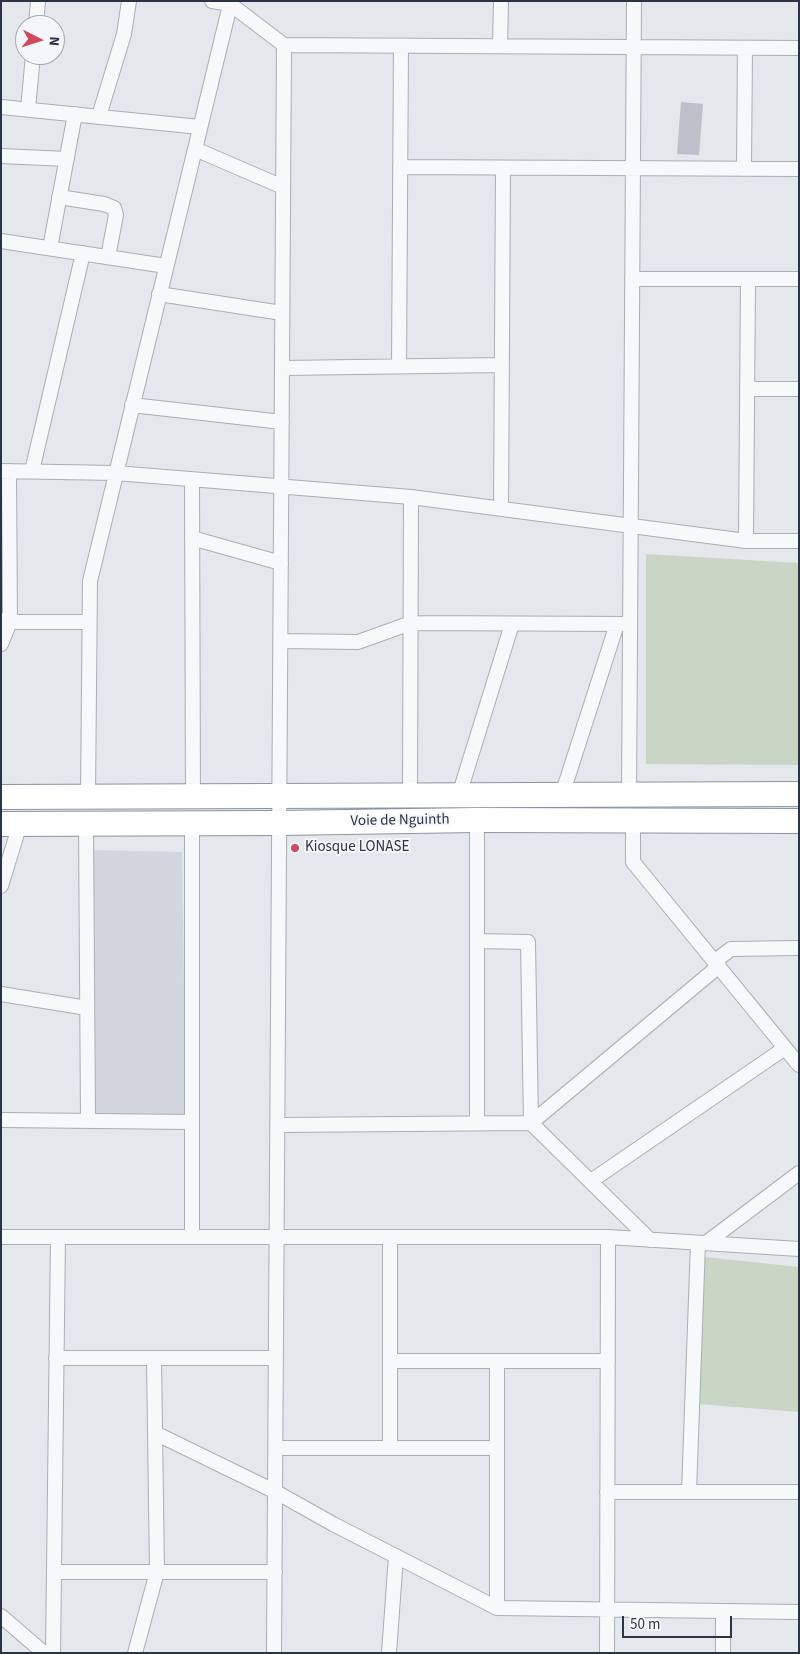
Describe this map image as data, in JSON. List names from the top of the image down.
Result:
{
  "streets": {
    "highway": ["Voie de Nguinth"]
  },
  "places": ["Kiosque LONASE"],
  "scale_bar": "50 m",
  "north": "right"
}
